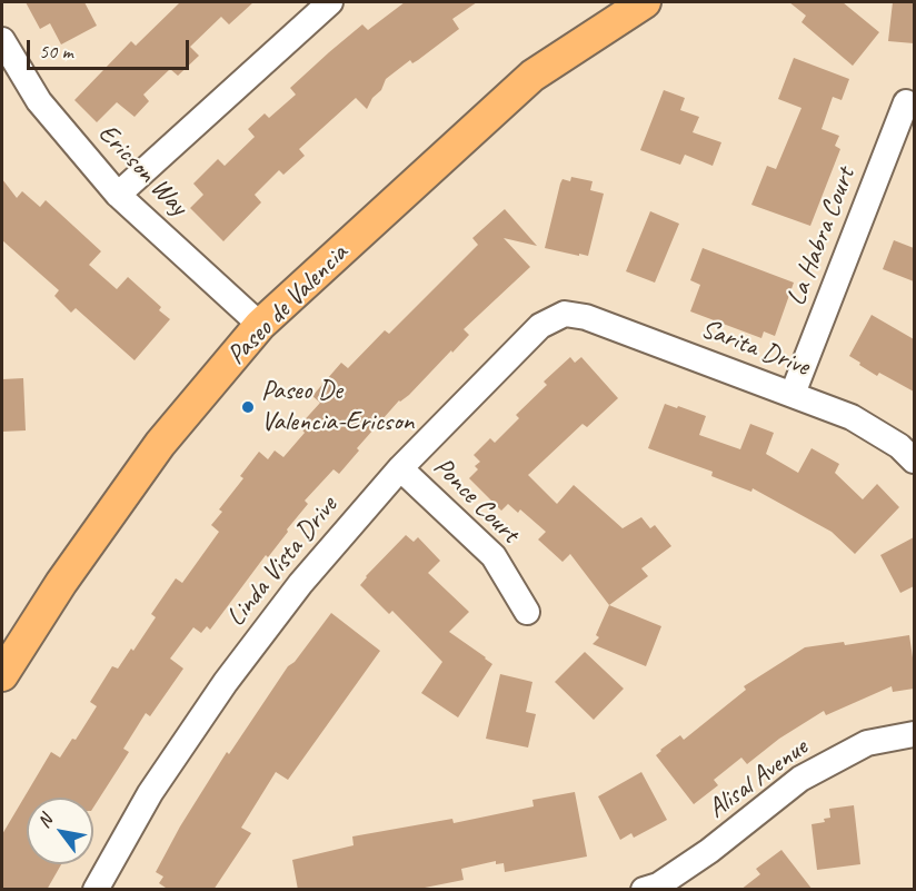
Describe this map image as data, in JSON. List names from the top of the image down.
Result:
{
  "streets": {
    "main road": ["Paseo de Valencia"],
    "street": [
      "Ericson Way",
      "La Habra Court",
      "Sarita Drive",
      "Ponce Court",
      "Linda Vista Drive",
      "Alisal Avenue"
    ]
  },
  "crossings": [
    ["Ericson Way", "Paseo de Valencia"],
    ["La Habra Court", "Sarita Drive"],
    ["Sarita Drive", "Linda Vista Drive"],
    ["Ponce Court", "Linda Vista Drive"]
  ],
  "places": ["Paseo De Valencia-Ericson"],
  "scale_bar": "50 m",
  "north": "top left"
}
